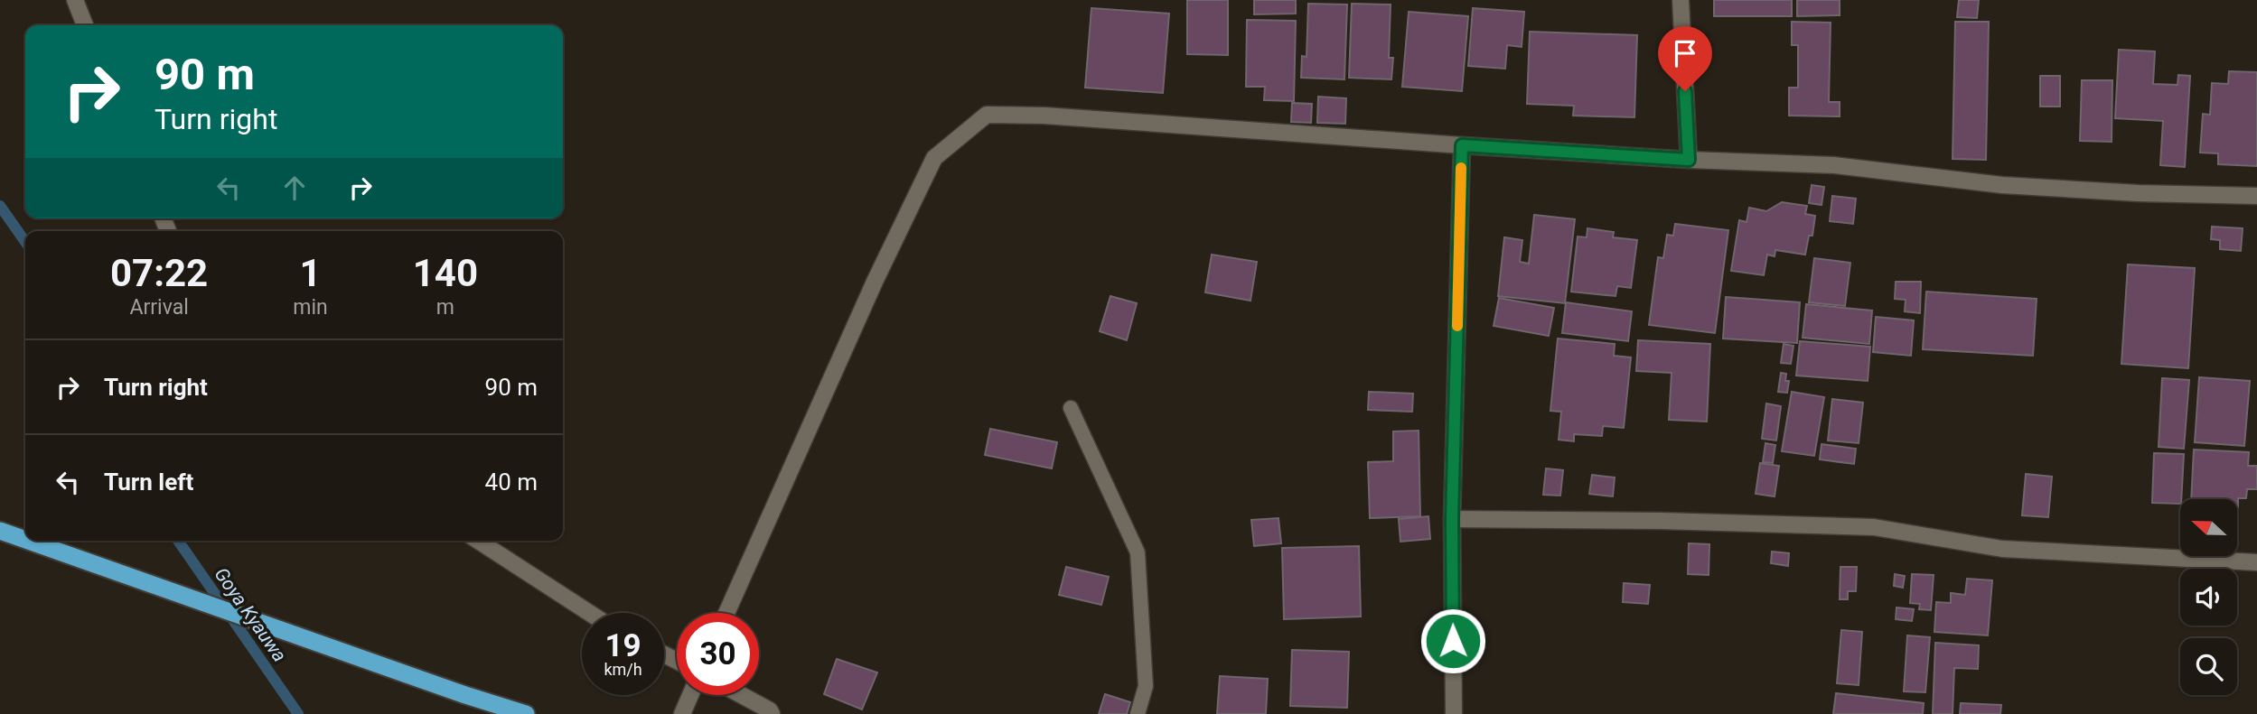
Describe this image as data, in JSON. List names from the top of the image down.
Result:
{
  "water": ["Goya Kyauwa"],
  "north": "left",
  "page": {
    "turn": ["90 m", "Turn right"],
    "eta": [
      "07:22",
      "Arrival",
      "1",
      "min",
      "140",
      "m"
    ],
    "list": [
      {
        "name": "Turn right",
        "value": "90 m"
      },
      {
        "name": "Turn left",
        "value": "40 m"
      }
    ],
    "speed": "19 km/h",
    "limit": "30"
  }
}
